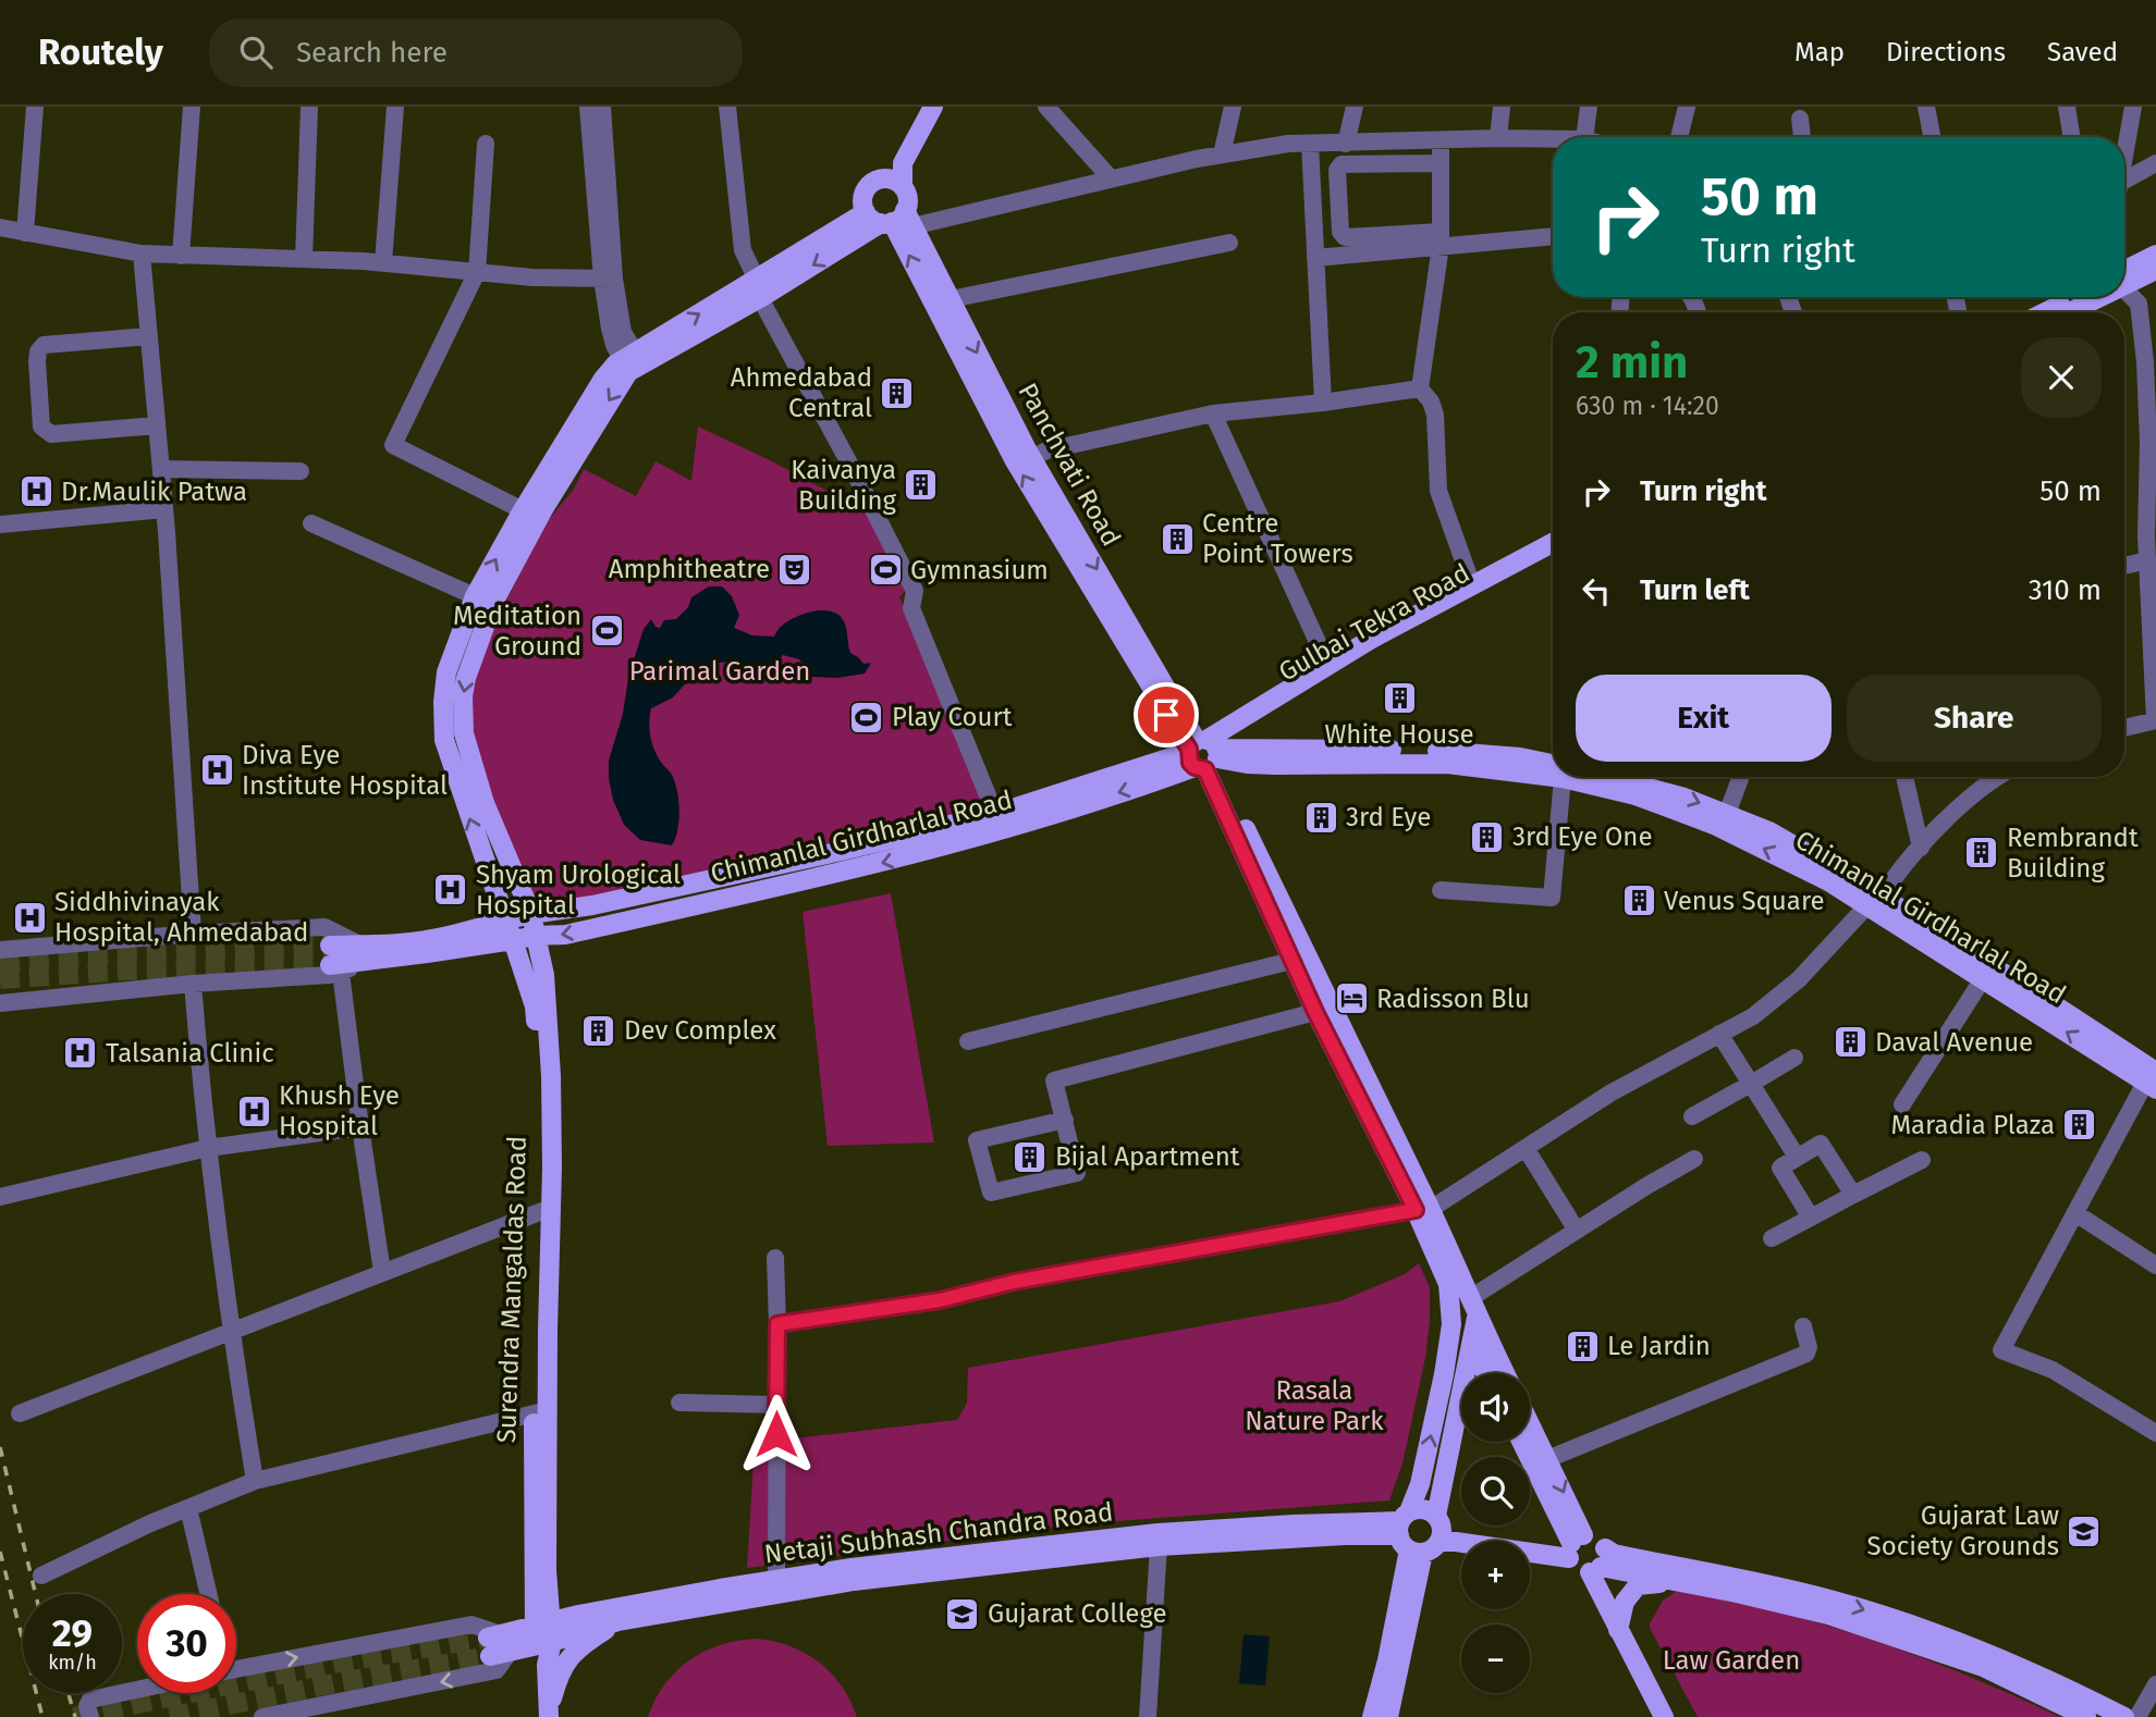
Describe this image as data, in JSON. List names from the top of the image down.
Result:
{
  "streets": {
    "main road": [
      "Panchvati Road",
      "Gulbai Tekra Road",
      "Chimanlal Girdharlal Road",
      "Surendra Mangaldas Road",
      "Netaji Subhash Chandra Road"
    ]
  },
  "crossings": [
    ["Panchvati Road", "Gulbai Tekra Road"],
    ["Panchvati Road", "Chimanlal Girdharlal Road"],
    ["Gulbai Tekra Road", "Chimanlal Girdharlal Road"],
    ["Chimanlal Girdharlal Road", "Surendra Mangaldas Road"],
    ["Surendra Mangaldas Road", "Netaji Subhash Chandra Road"]
  ],
  "parks": ["Parimal Garden", "Rasala Nature Park", "Law Garden"],
  "places": {
    "building": [
      "Ahmedabad Central",
      "Kaivanya Building",
      "Centre Point Towers",
      "White House",
      "3rd Eye",
      "3rd Eye One",
      "Rembrandt Building",
      "Venus Square",
      "Dev Complex",
      "Daval Avenue",
      "Maradia Plaza",
      "Bijal Apartment",
      "Le Jardin"
    ],
    "hospital": [
      "Dr.Maulik Patwa",
      "Diva Eye Institute Hospital",
      "Shyam Urological Hospital",
      "Siddhivinayak Hospital, Ahmedabad",
      "Talsania Clinic",
      "Khush Eye Hospital"
    ],
    "theatre": ["Amphitheatre"],
    "sports": ["Gymnasium", "Meditation Ground", "Play Court"],
    "hotel": ["Radisson Blu"],
    "school or university": ["Gujarat Law Society Grounds", "Gujarat College"]
  },
  "page": {
    "header": "Routely",
    "search": "Search here",
    "nav": ["Map", "Directions", "Saved"],
    "turn": ["50 m", "Turn right"],
    "heading": ["2 min", "630 m · 14:20"],
    "list": [
      {
        "name": "Turn right",
        "value": "50 m"
      },
      {
        "name": "Turn left",
        "value": "310 m"
      }
    ],
    "buttons": ["Exit", "Share"],
    "map_buttons": ["+", "−"],
    "speed": "29 km/h",
    "limit": "30"
  }
}
